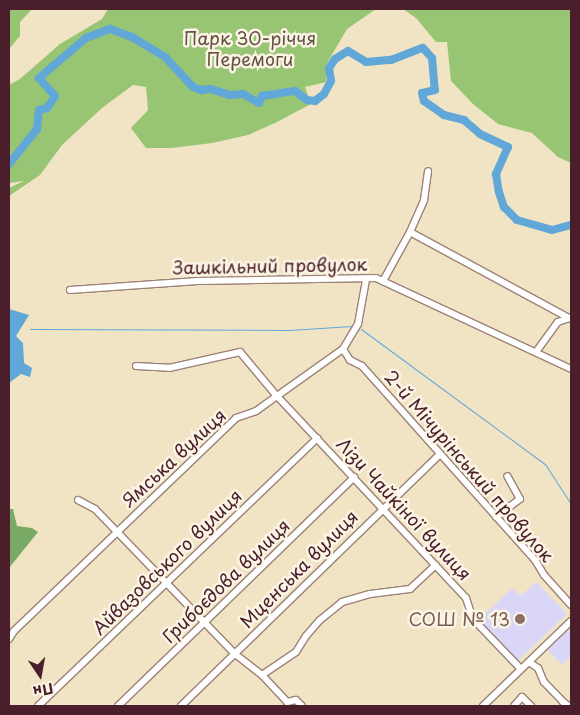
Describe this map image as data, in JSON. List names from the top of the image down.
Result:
{
  "streets": {
    "street": [
      "Зашкільний провулок",
      "Ямська вулиця",
      "2-й Мічурінський провулок",
      "Лізи Чайкіної вулиця",
      "Айвазовського вулиця",
      "Мценська вулиця",
      "Грибоєдова вулиця"
    ]
  },
  "crossings": [
    ["Зашкільний провулок", "Ямська вулиця"],
    ["Ямська вулиця", "2-й Мічурінський провулок"],
    ["Ямська вулиця", "Лізи Чайкіної вулиця"],
    ["2-й Мічурінський провулок", "Мценська вулиця"],
    ["Лізи Чайкіної вулиця", "Айвазовського вулиця"],
    ["Лізи Чайкіної вулиця", "Мценська вулиця"],
    ["Лізи Чайкіної вулиця", "Грибоєдова вулиця"]
  ],
  "parks": ["Парк 30-річчя Перемоги"],
  "places": ["СОШ № 13"],
  "north": "bottom"
}
